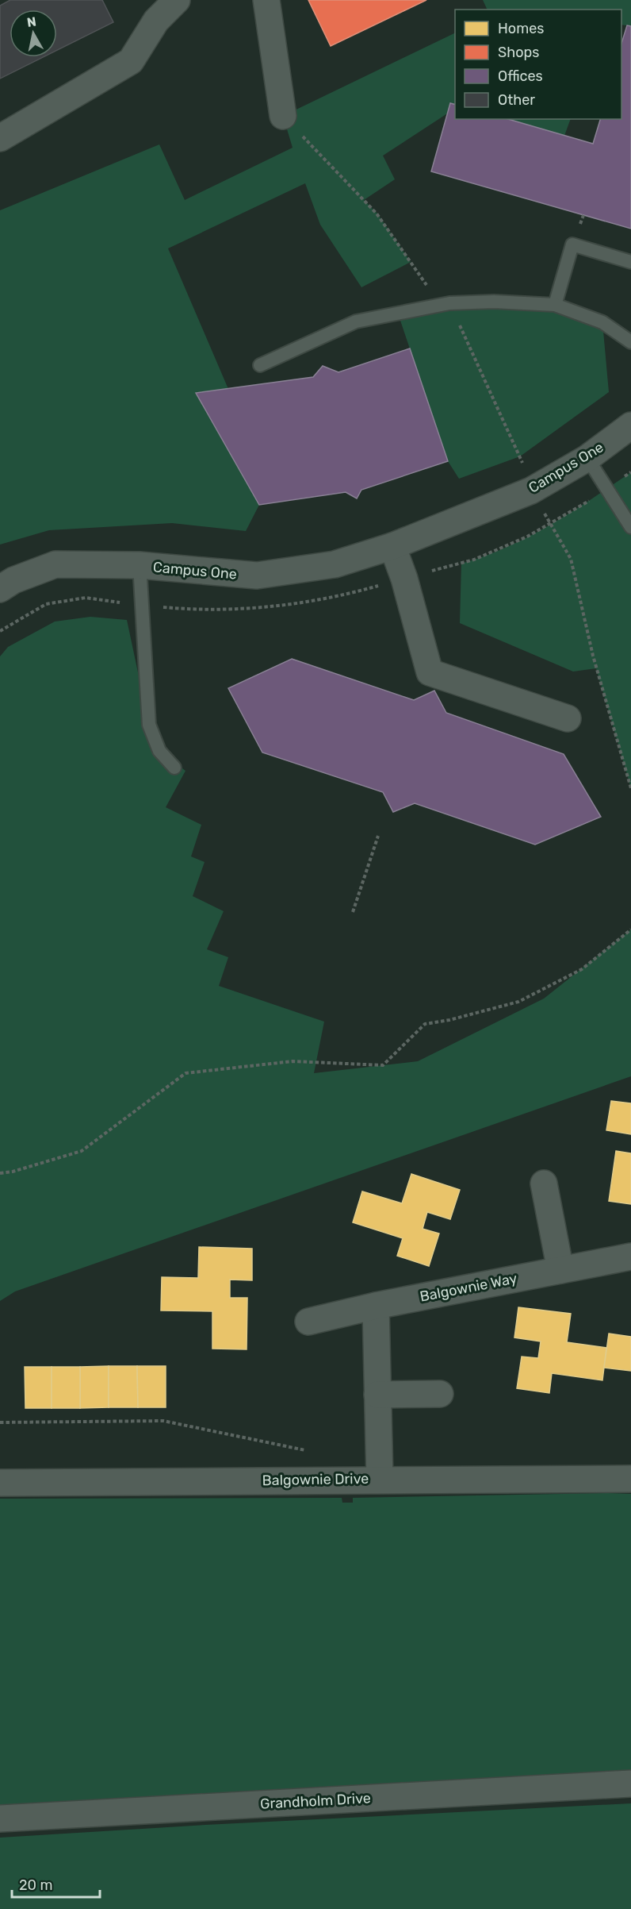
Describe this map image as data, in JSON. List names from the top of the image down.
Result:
{
  "streets": {
    "street": [
      "Campus One",
      "Balgownie Way",
      "Balgownie Drive",
      "Grandholm Drive"
    ]
  },
  "legend": [
    "Homes",
    "Shops",
    "Offices",
    "Other"
  ],
  "scale_bar": "20 m",
  "north": "top"
}
